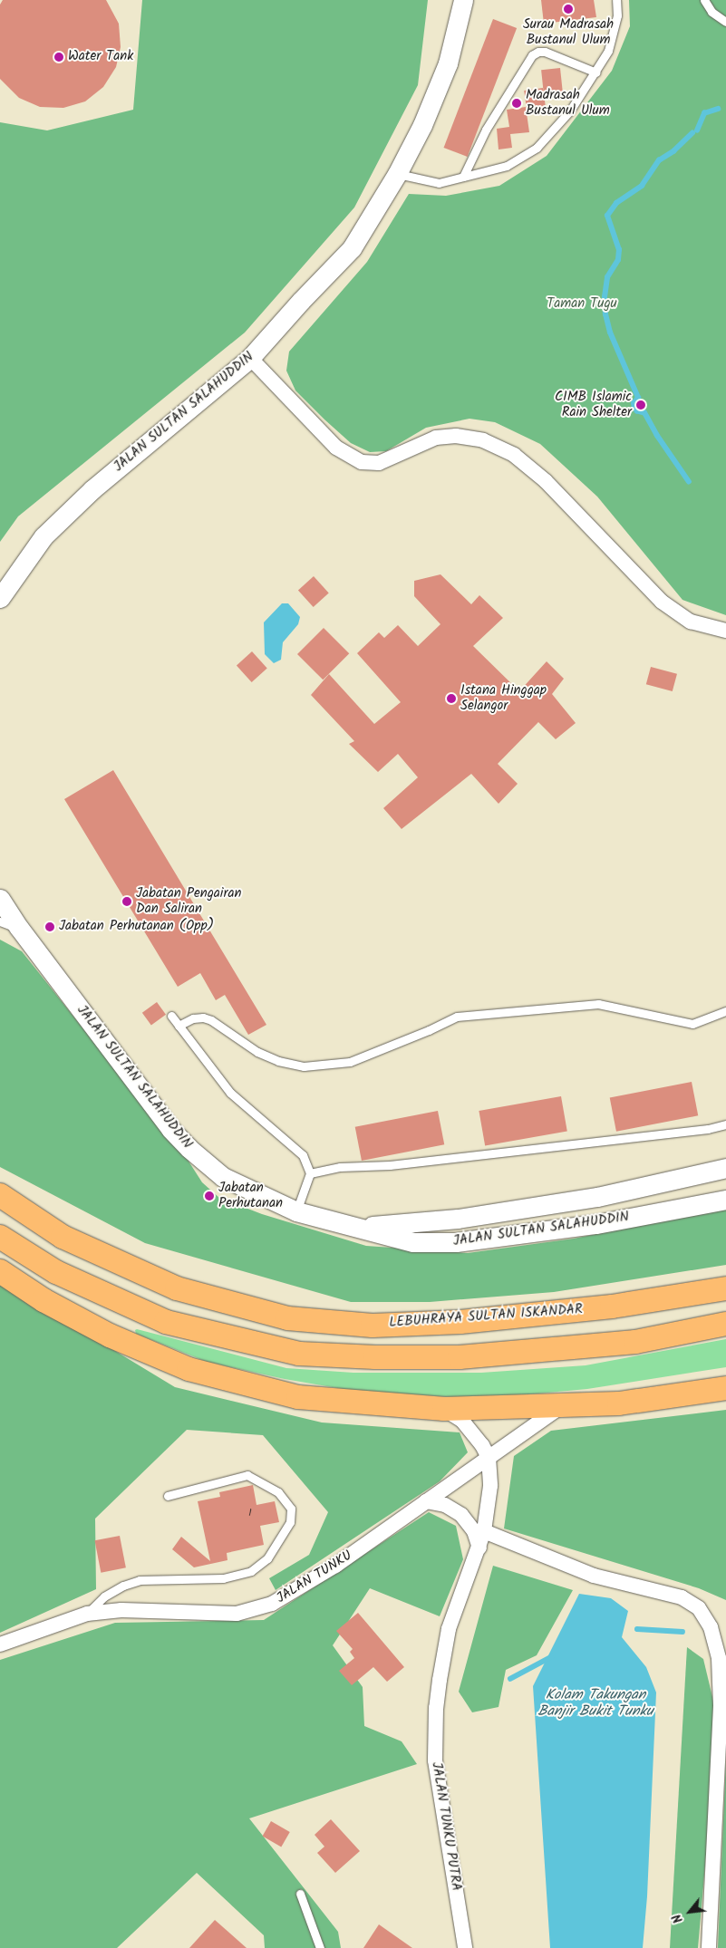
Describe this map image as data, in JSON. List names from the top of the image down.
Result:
{
  "streets": {
    "main road": ["LEBUHRAYA SULTAN ISKANDAR"],
    "street": ["JALAN SULTAN SALAHUDDIN", "JALAN TUNKU", "JALAN TUNKU PUTRA"]
  },
  "crossings": [
    ["JALAN TUNKU", "JALAN TUNKU PUTRA"]
  ],
  "water": ["Kolam Takungan Banjir Bukit Tunku"],
  "parks": ["Taman Tugu"],
  "places": [
    "Surau Madrasah Bustanul Ulum",
    "Water Tank",
    "Madrasah Bustanul Ulum",
    "CIMB Islamic Rain Shelter",
    "Istana Hinggap Selangor",
    "Jabatan Pengairan Dan Saliran",
    "Jabatan Perhutanan (Opp)",
    "Jabatan Perhutanan"
  ],
  "house_numbers": ["1"],
  "north": "bottom left"
}
